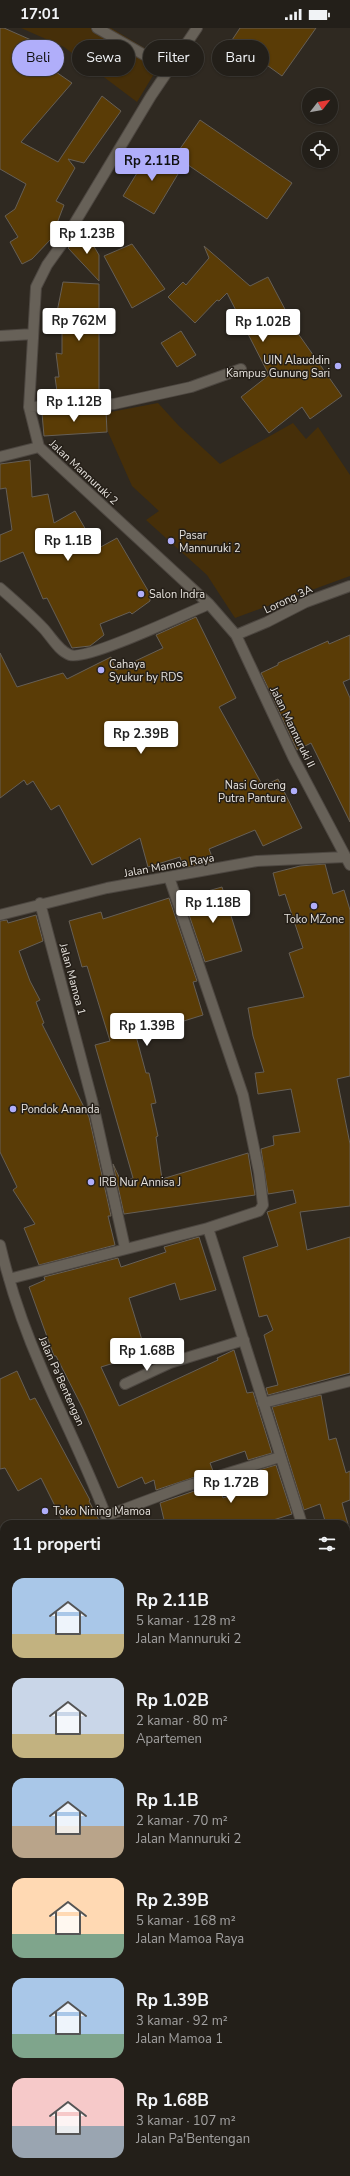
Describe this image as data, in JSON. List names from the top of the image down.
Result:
{
  "streets": {
    "street": [
      "Jalan Mannuruki 2",
      "Lorong 3A",
      "Jalan Mannuruki II",
      "Jalan Mamoa Raya",
      "Jalan Mamoa 1",
      "Jalan Pa'Bentengan"
    ]
  },
  "crossings": [
    ["Jalan Mannuruki 2", "Jalan Mannuruki II"],
    ["Lorong 3A", "Jalan Mannuruki II"],
    ["Jalan Mannuruki II", "Jalan Mamoa Raya"],
    ["Jalan Mamoa Raya", "Jalan Mamoa 1"]
  ],
  "places": [
    "UIN Alauddin Kampus Gunung Sari",
    "Pasar Mannuruki 2",
    "Salon Indra",
    "Cahaya Syukur by RDS",
    "Nasi Goreng Putra Pantura",
    "Toko MZone",
    "Pondok Ananda",
    "IRB Nur Annisa J",
    "Toko Nining Mamoa"
  ],
  "north": "top right",
  "page": {
    "status": "17:01",
    "chip": [
      "Beli",
      "Sewa",
      "Filter",
      "Baru"
    ],
    "price": [
      "Rp 2.11B",
      "Rp 1.23B",
      "Rp 762M",
      "Rp 1.02B",
      "Rp 1.12B",
      "Rp 1.1B",
      "Rp 2.39B",
      "Rp 1.18B",
      "Rp 1.39B",
      "Rp 1.68B",
      "Rp 1.72B"
    ],
    "heading": "11 properti",
    "list": [
      {
        "name": "Rp 2.11B",
        "note": "5 kamar · 128 m² · Jalan Mannuruki 2"
      },
      {
        "name": "Rp 1.02B",
        "note": "2 kamar · 80 m² · Apartemen"
      },
      {
        "name": "Rp 1.1B",
        "note": "2 kamar · 70 m² · Jalan Mannuruki 2"
      },
      {
        "name": "Rp 2.39B",
        "note": "5 kamar · 168 m² · Jalan Mamoa Raya"
      },
      {
        "name": "Rp 1.39B",
        "note": "3 kamar · 92 m² · Jalan Mamoa 1"
      },
      {
        "name": "Rp 1.68B",
        "note": "3 kamar · 107 m² · Jalan Pa'Bentengan"
      }
    ]
  }
}
